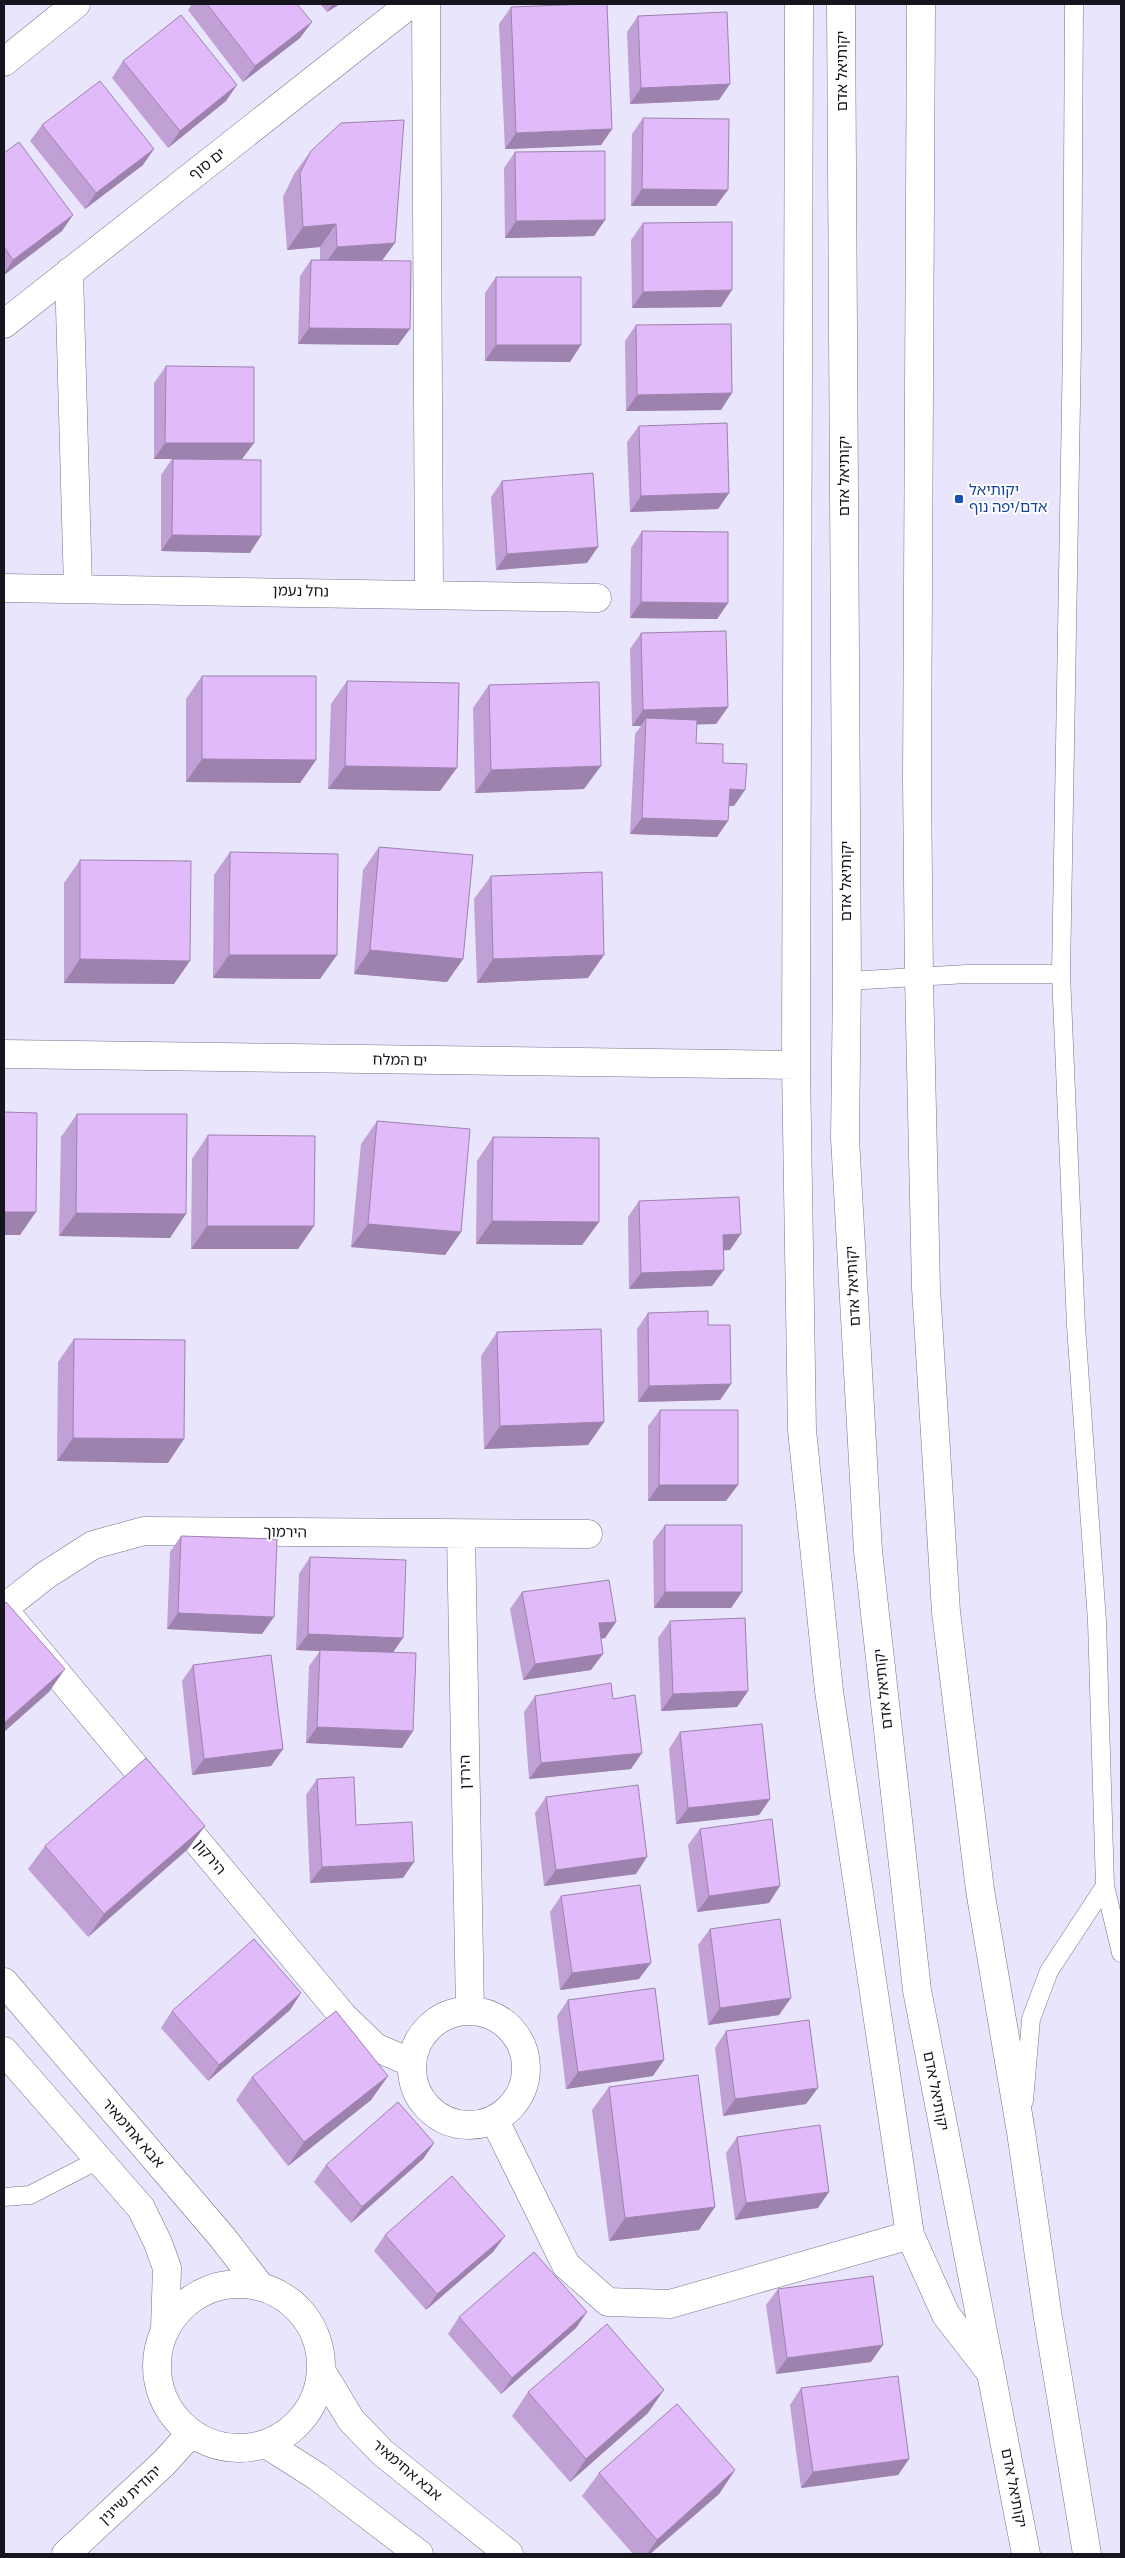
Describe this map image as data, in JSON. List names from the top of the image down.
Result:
{
  "streets": {
    "street": [
      "יקותיאל אדם",
      "ים סוף",
      "נחל נעמן",
      "ים המלח",
      "הירמוך",
      "הירדן",
      "הירקון",
      "אבא אחימאיר",
      "יהודית שיינין"
    ]
  },
  "crossings": [
    ["הירמוך", "הירדן"],
    ["הירמוך", "הירקון"],
    ["הירדן", "הירקון"],
    ["אבא אחימאיר", "יהודית שיינין"]
  ],
  "places": {
    "transit": ["יקותיאל אדם/יפה נוף"]
  }
}
